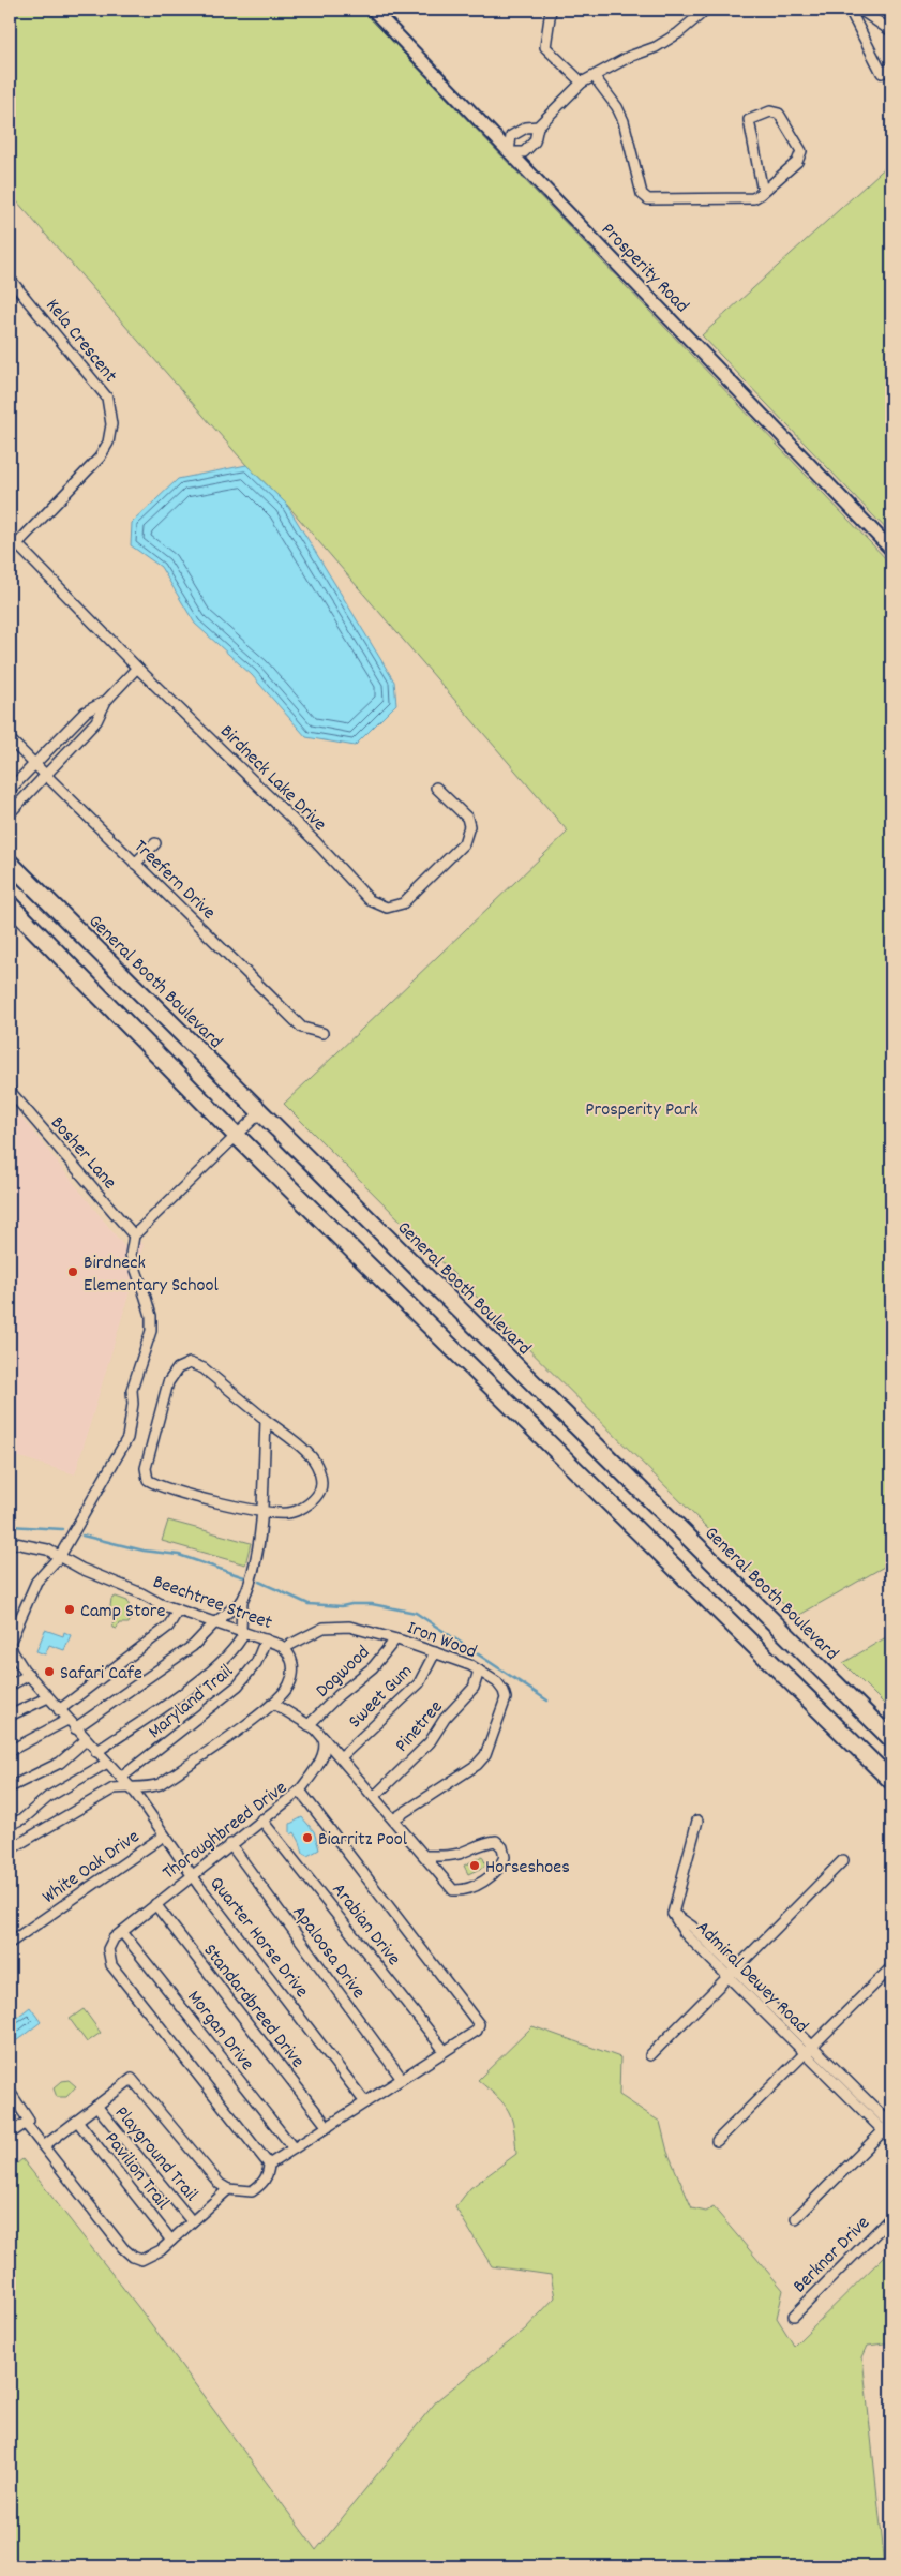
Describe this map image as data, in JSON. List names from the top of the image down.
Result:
{
  "streets": {
    "highway": ["General Booth Boulevard"],
    "street": [
      "Prosperity Road",
      "Kela Crescent",
      "Birdneck Lake Drive",
      "Treefern Drive",
      "Bosher Lane",
      "Beechtree Street",
      "Iron Wood",
      "Dogwood",
      "Sweet Gum",
      "Maryland Trail",
      "Pinetree",
      "Thoroughbreed Drive",
      "White Oak Drive",
      "Arabian Drive",
      "Quarter Horse Drive",
      "Apaloosa Drive",
      "Admiral Dewey Road",
      "Standardbreed Drive",
      "Morgan Drive",
      "Playground Trail",
      "Pavilion Trail",
      "Berknor Drive"
    ]
  },
  "crossings": [
    ["Kela Crescent", "Birdneck Lake Drive"],
    ["Beechtree Street", "Iron Wood"],
    ["Beechtree Street", "Maryland Trail"],
    ["Beechtree Street", "Quarter Horse Drive"],
    ["Iron Wood", "Dogwood"],
    ["Iron Wood", "Sweet Gum"],
    ["Iron Wood", "Pinetree"],
    ["Maryland Trail", "Quarter Horse Drive"],
    ["Thoroughbreed Drive", "Arabian Drive"],
    ["Thoroughbreed Drive", "Quarter Horse Drive"],
    ["Thoroughbreed Drive", "Apaloosa Drive"],
    ["Thoroughbreed Drive", "Standardbreed Drive"],
    ["Thoroughbreed Drive", "Morgan Drive"],
    ["White Oak Drive", "Quarter Horse Drive"]
  ],
  "parks": ["Prosperity Park"],
  "places": [
    "Birdneck Elementary School",
    "Camp Store",
    "Safari Cafe",
    "Biarritz Pool",
    "Horseshoes"
  ]
}
